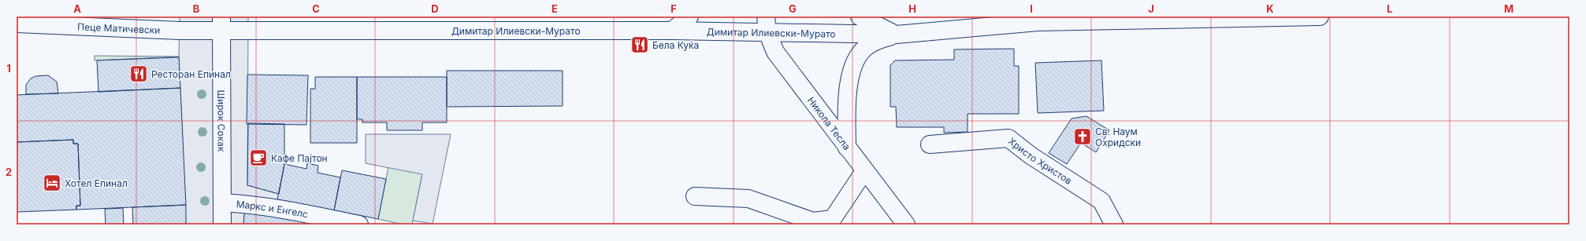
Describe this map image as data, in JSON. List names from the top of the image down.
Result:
{
  "streets": {
    "street": [
      "Пеце Матичевски",
      "Димитар Илиевски-Мурато",
      "Широк Сокак",
      "Никола Тесла",
      "Христо Христов",
      "Маркс и Енгелс"
    ]
  },
  "crossings": [
    ["Пеце Матичевски", "Димитар Илиевски-Мурато"],
    ["Пеце Матичевски", "Широк Сокак"],
    ["Димитар Илиевски-Мурато", "Широк Сокак"],
    ["Димитар Илиевски-Мурато", "Никола Тесла"],
    ["Широк Сокак", "Маркс и Енгелс"]
  ],
  "places": {
    "restaurant": ["Бела Куќа", "Ресторан Епинал"],
    "church": ["Св. Наум Охридски"],
    "cafe": ["Кафе Пајтон"],
    "hotel": ["Хотел Епинал"]
  },
  "grid": {
    "columns": [
      "A",
      "B",
      "C",
      "D",
      "E",
      "F",
      "G",
      "H",
      "I",
      "J",
      "K",
      "L",
      "M"
    ],
    "rows": ["1", "2"]
  }
}
